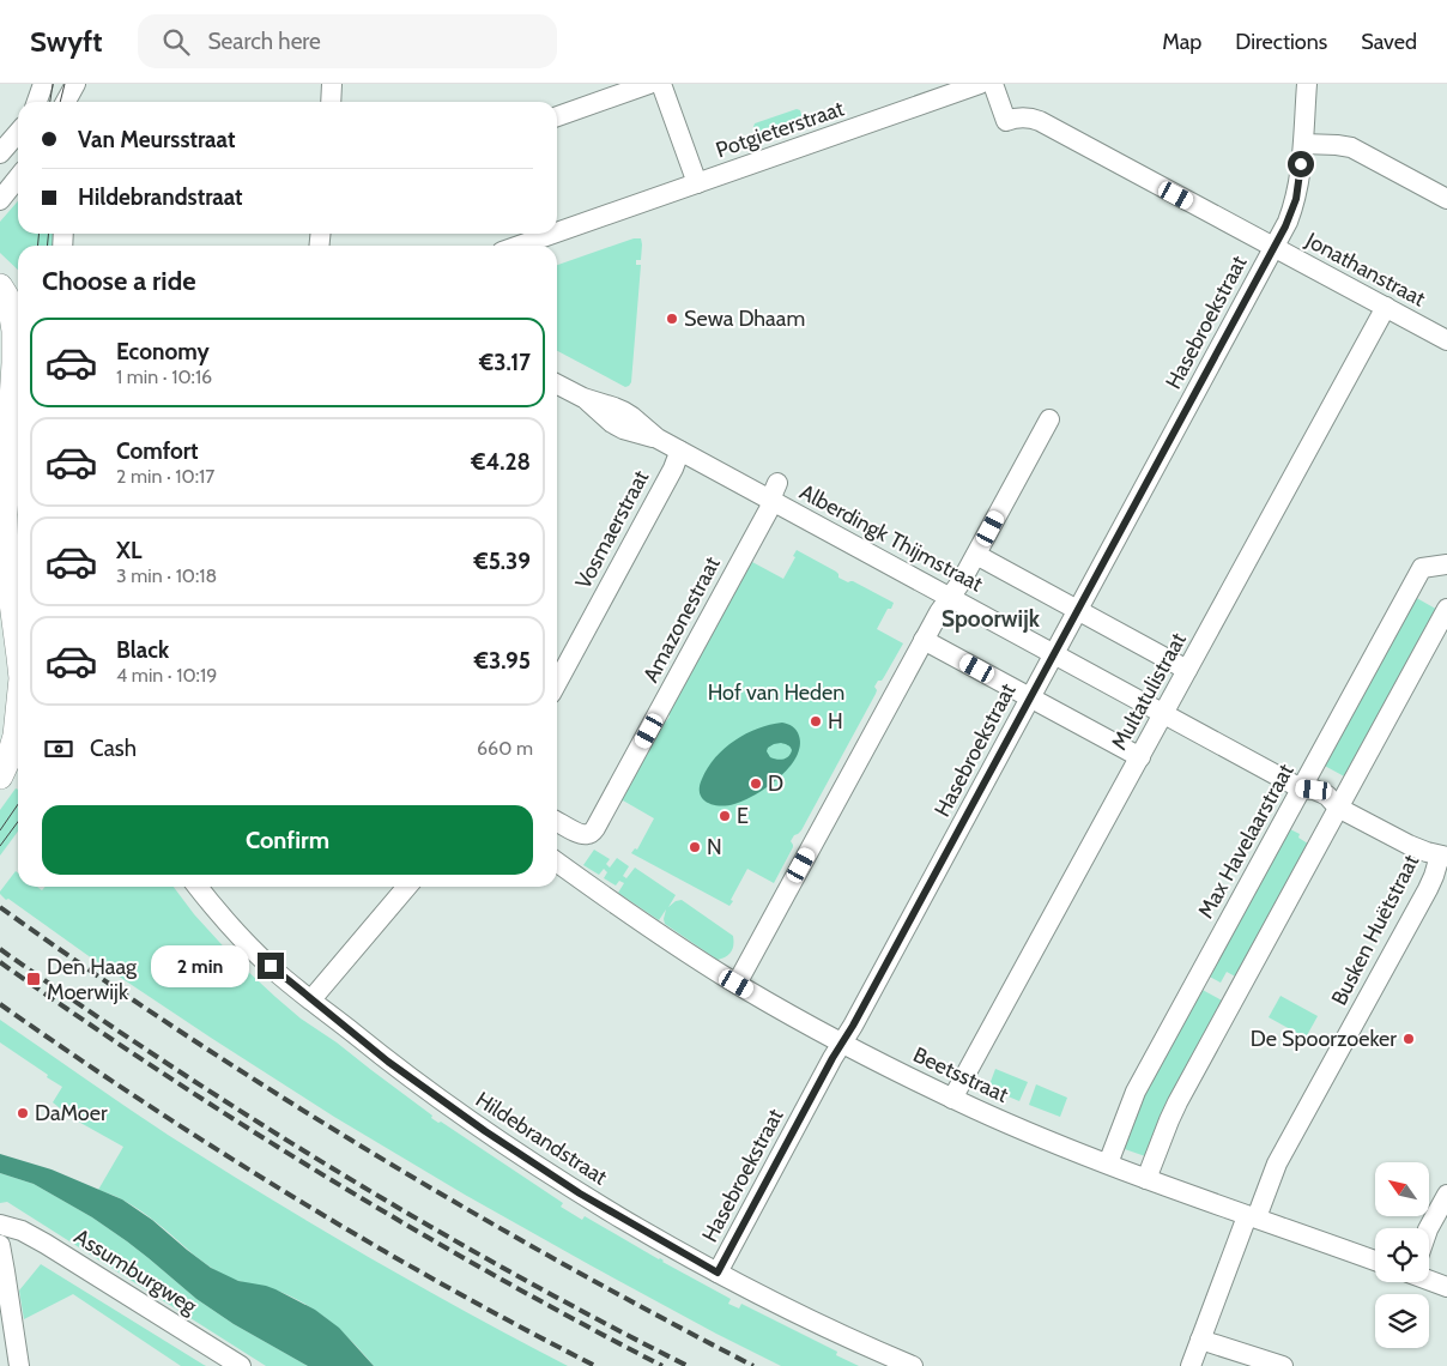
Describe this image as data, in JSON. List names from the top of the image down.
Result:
{
  "streets": {
    "street": [
      "Potgieterstraat",
      "Jonathanstraat",
      "Hasebroekstraat",
      "Vosmaerstraat",
      "Alberdingk Thijmstraat",
      "Amazonestraat",
      "Multatulistraat",
      "Max Havelaarstraat",
      "Busken Huëtstraat",
      "Beetsstraat",
      "Hildebrandstraat",
      "Assumburgweg"
    ]
  },
  "crossings": [
    ["Jonathanstraat", "Hasebroekstraat"],
    ["Jonathanstraat", "Multatulistraat"],
    ["Hasebroekstraat", "Alberdingk Thijmstraat"],
    ["Hasebroekstraat", "Beetsstraat"],
    ["Hasebroekstraat", "Hildebrandstraat"],
    ["Vosmaerstraat", "Alberdingk Thijmstraat"],
    ["Alberdingk Thijmstraat", "Amazonestraat"],
    ["Alberdingk Thijmstraat", "Multatulistraat"],
    ["Alberdingk Thijmstraat", "Max Havelaarstraat"],
    ["Alberdingk Thijmstraat", "Busken Huëtstraat"],
    ["Multatulistraat", "Beetsstraat"],
    ["Max Havelaarstraat", "Beetsstraat"],
    ["Busken Huëtstraat", "Beetsstraat"]
  ],
  "districts": ["Spoorwijk"],
  "parks": ["Hof van Heden"],
  "places": {
    "other": [
      "Sewa Dhaam",
      "H",
      "D",
      "E",
      "N",
      "De Spoorzoeker",
      "DaMoer"
    ],
    "transit": ["Den Haag Moerwijk"]
  },
  "north": "top left",
  "page": {
    "header": "Swyft",
    "search": "Search here",
    "nav": ["Map", "Directions", "Saved"],
    "banner": ["Van Meursstraat", "Hildebrandstraat"],
    "heading": "Choose a ride",
    "list": [
      {
        "name": "Economy",
        "note": "1 min · 10:16",
        "value": "€3.17"
      },
      {
        "name": "Comfort",
        "note": "2 min · 10:17",
        "value": "€4.28"
      },
      {
        "name": "XL",
        "note": "3 min · 10:18",
        "value": "€5.39"
      },
      {
        "name": "Black",
        "note": "4 min · 10:19",
        "value": "€3.95"
      }
    ],
    "pay": ["Cash", "660 m"],
    "buttons": "Confirm",
    "bubble": "2 min"
  }
}
